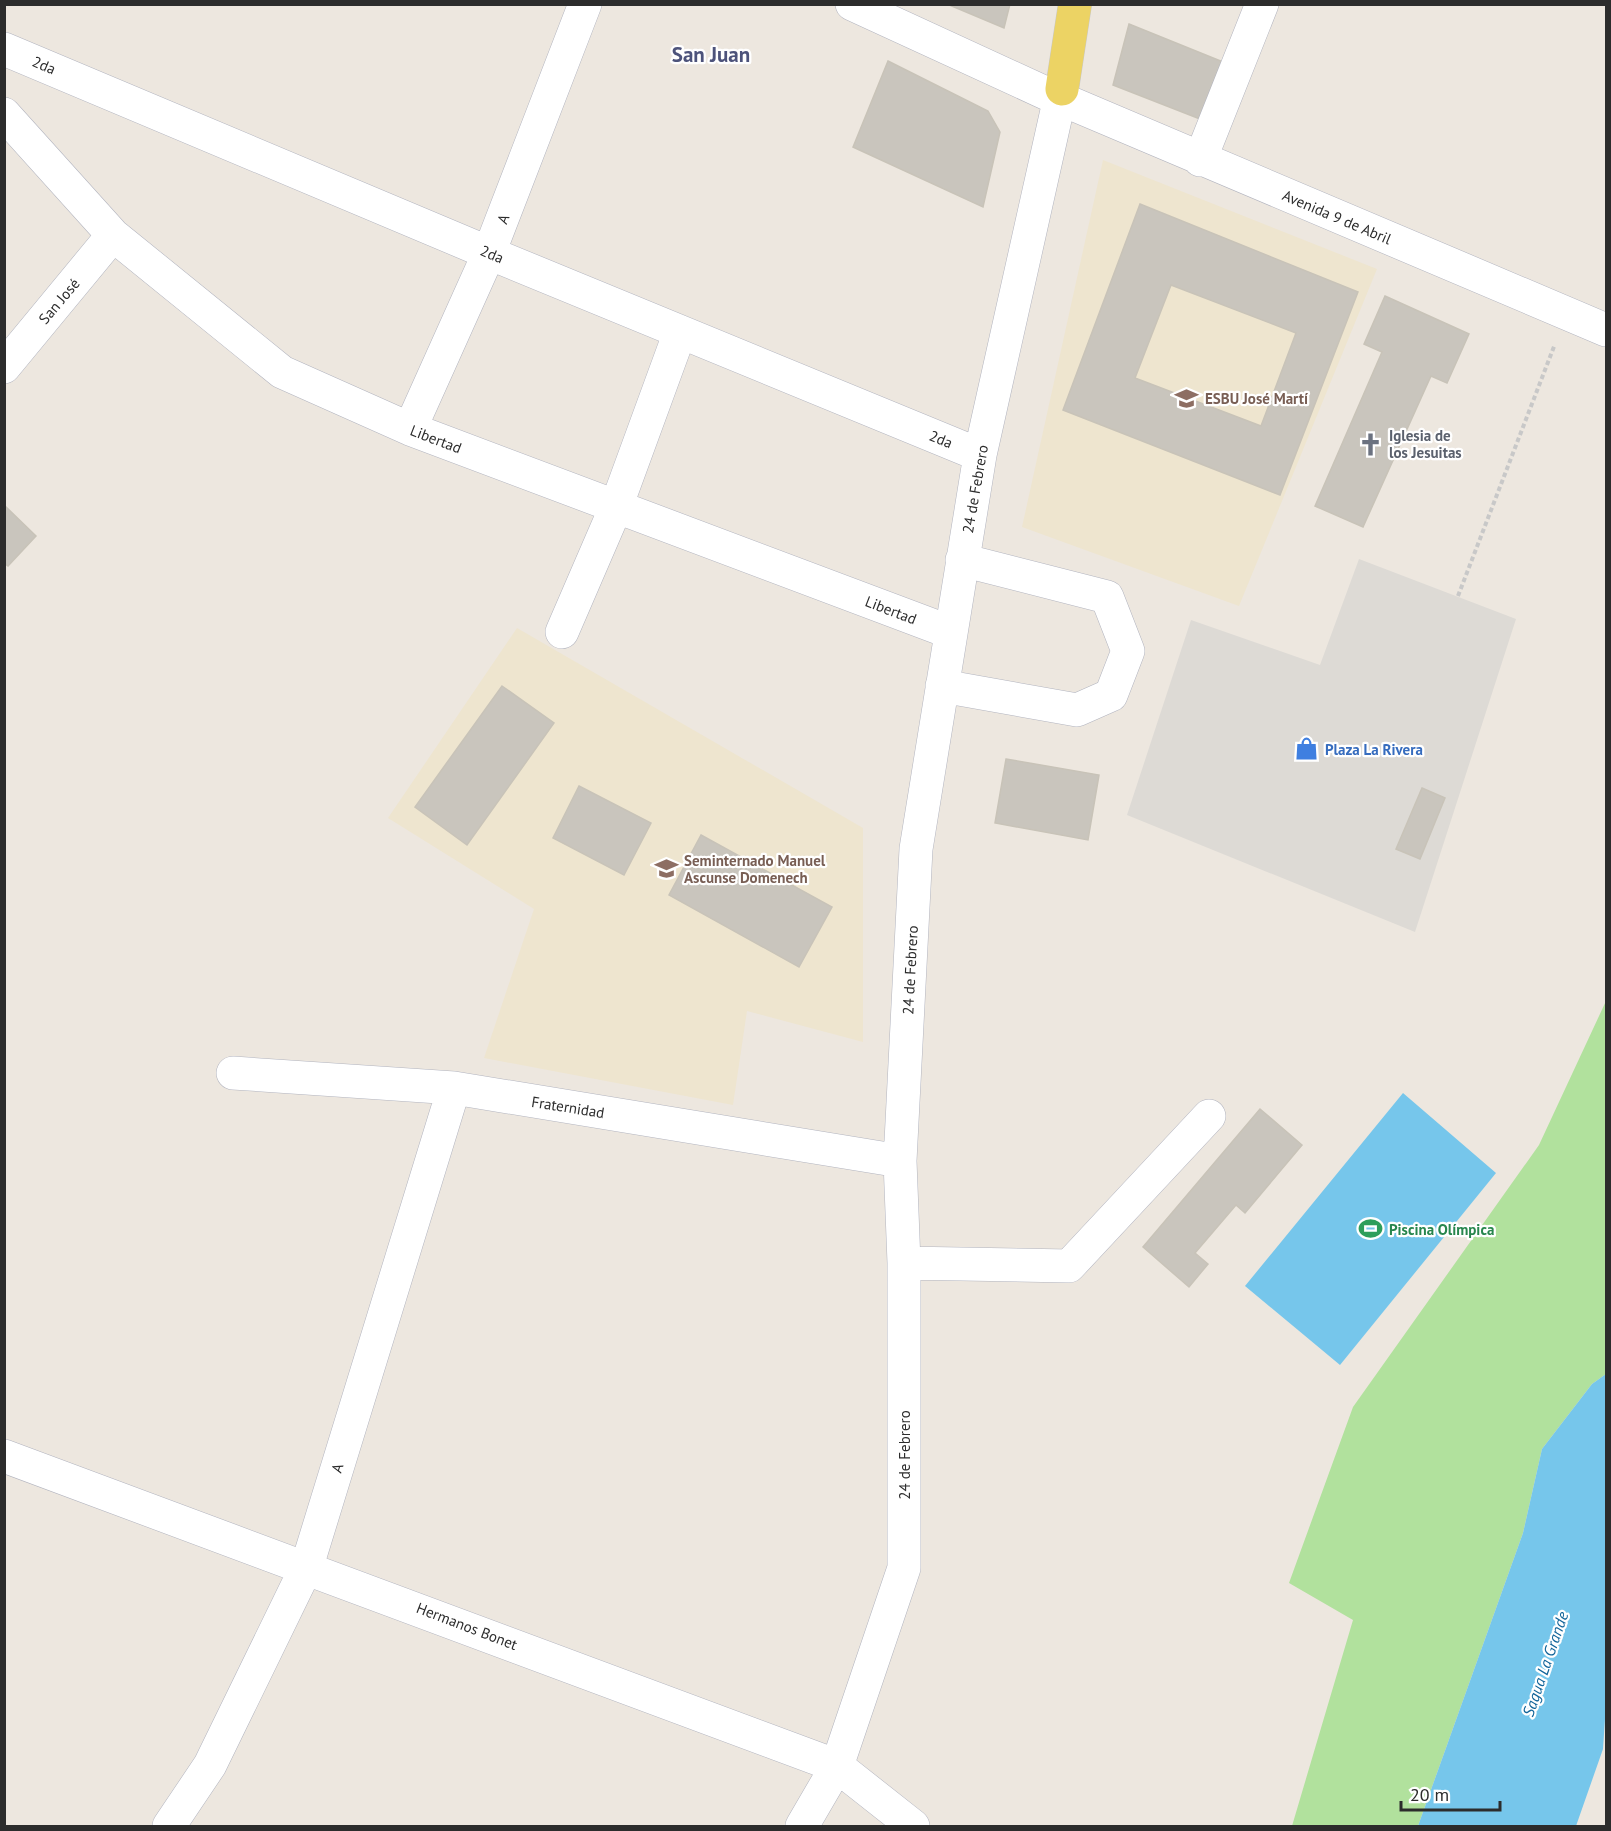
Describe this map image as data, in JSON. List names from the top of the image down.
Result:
{
  "streets": {
    "street": [
      "2da",
      "Avenida 9 de Abril",
      "A",
      "San José",
      "Libertad",
      "24 de Febrero",
      "Fraternidad",
      "Hermanos Bonet"
    ]
  },
  "crossings": [
    ["2da", "A"],
    ["2da", "24 de Febrero"],
    ["Avenida 9 de Abril", "24 de Febrero"],
    ["A", "Libertad"],
    ["A", "Fraternidad"],
    ["A", "Hermanos Bonet"],
    ["San José", "Libertad"],
    ["Libertad", "24 de Febrero"],
    ["24 de Febrero", "Fraternidad"],
    ["24 de Febrero", "Hermanos Bonet"]
  ],
  "districts": ["San Juan"],
  "water": ["Sagua La Grande"],
  "places": {
    "school or university": ["ESBU José Martí", "Seminternado Manuel Ascunse Domenech"],
    "church": ["Iglesia de los Jesuitas"],
    "shop": ["Plaza La Rivera"],
    "sports": ["Piscina Olímpica"]
  },
  "scale_bar": "20 m"
}
